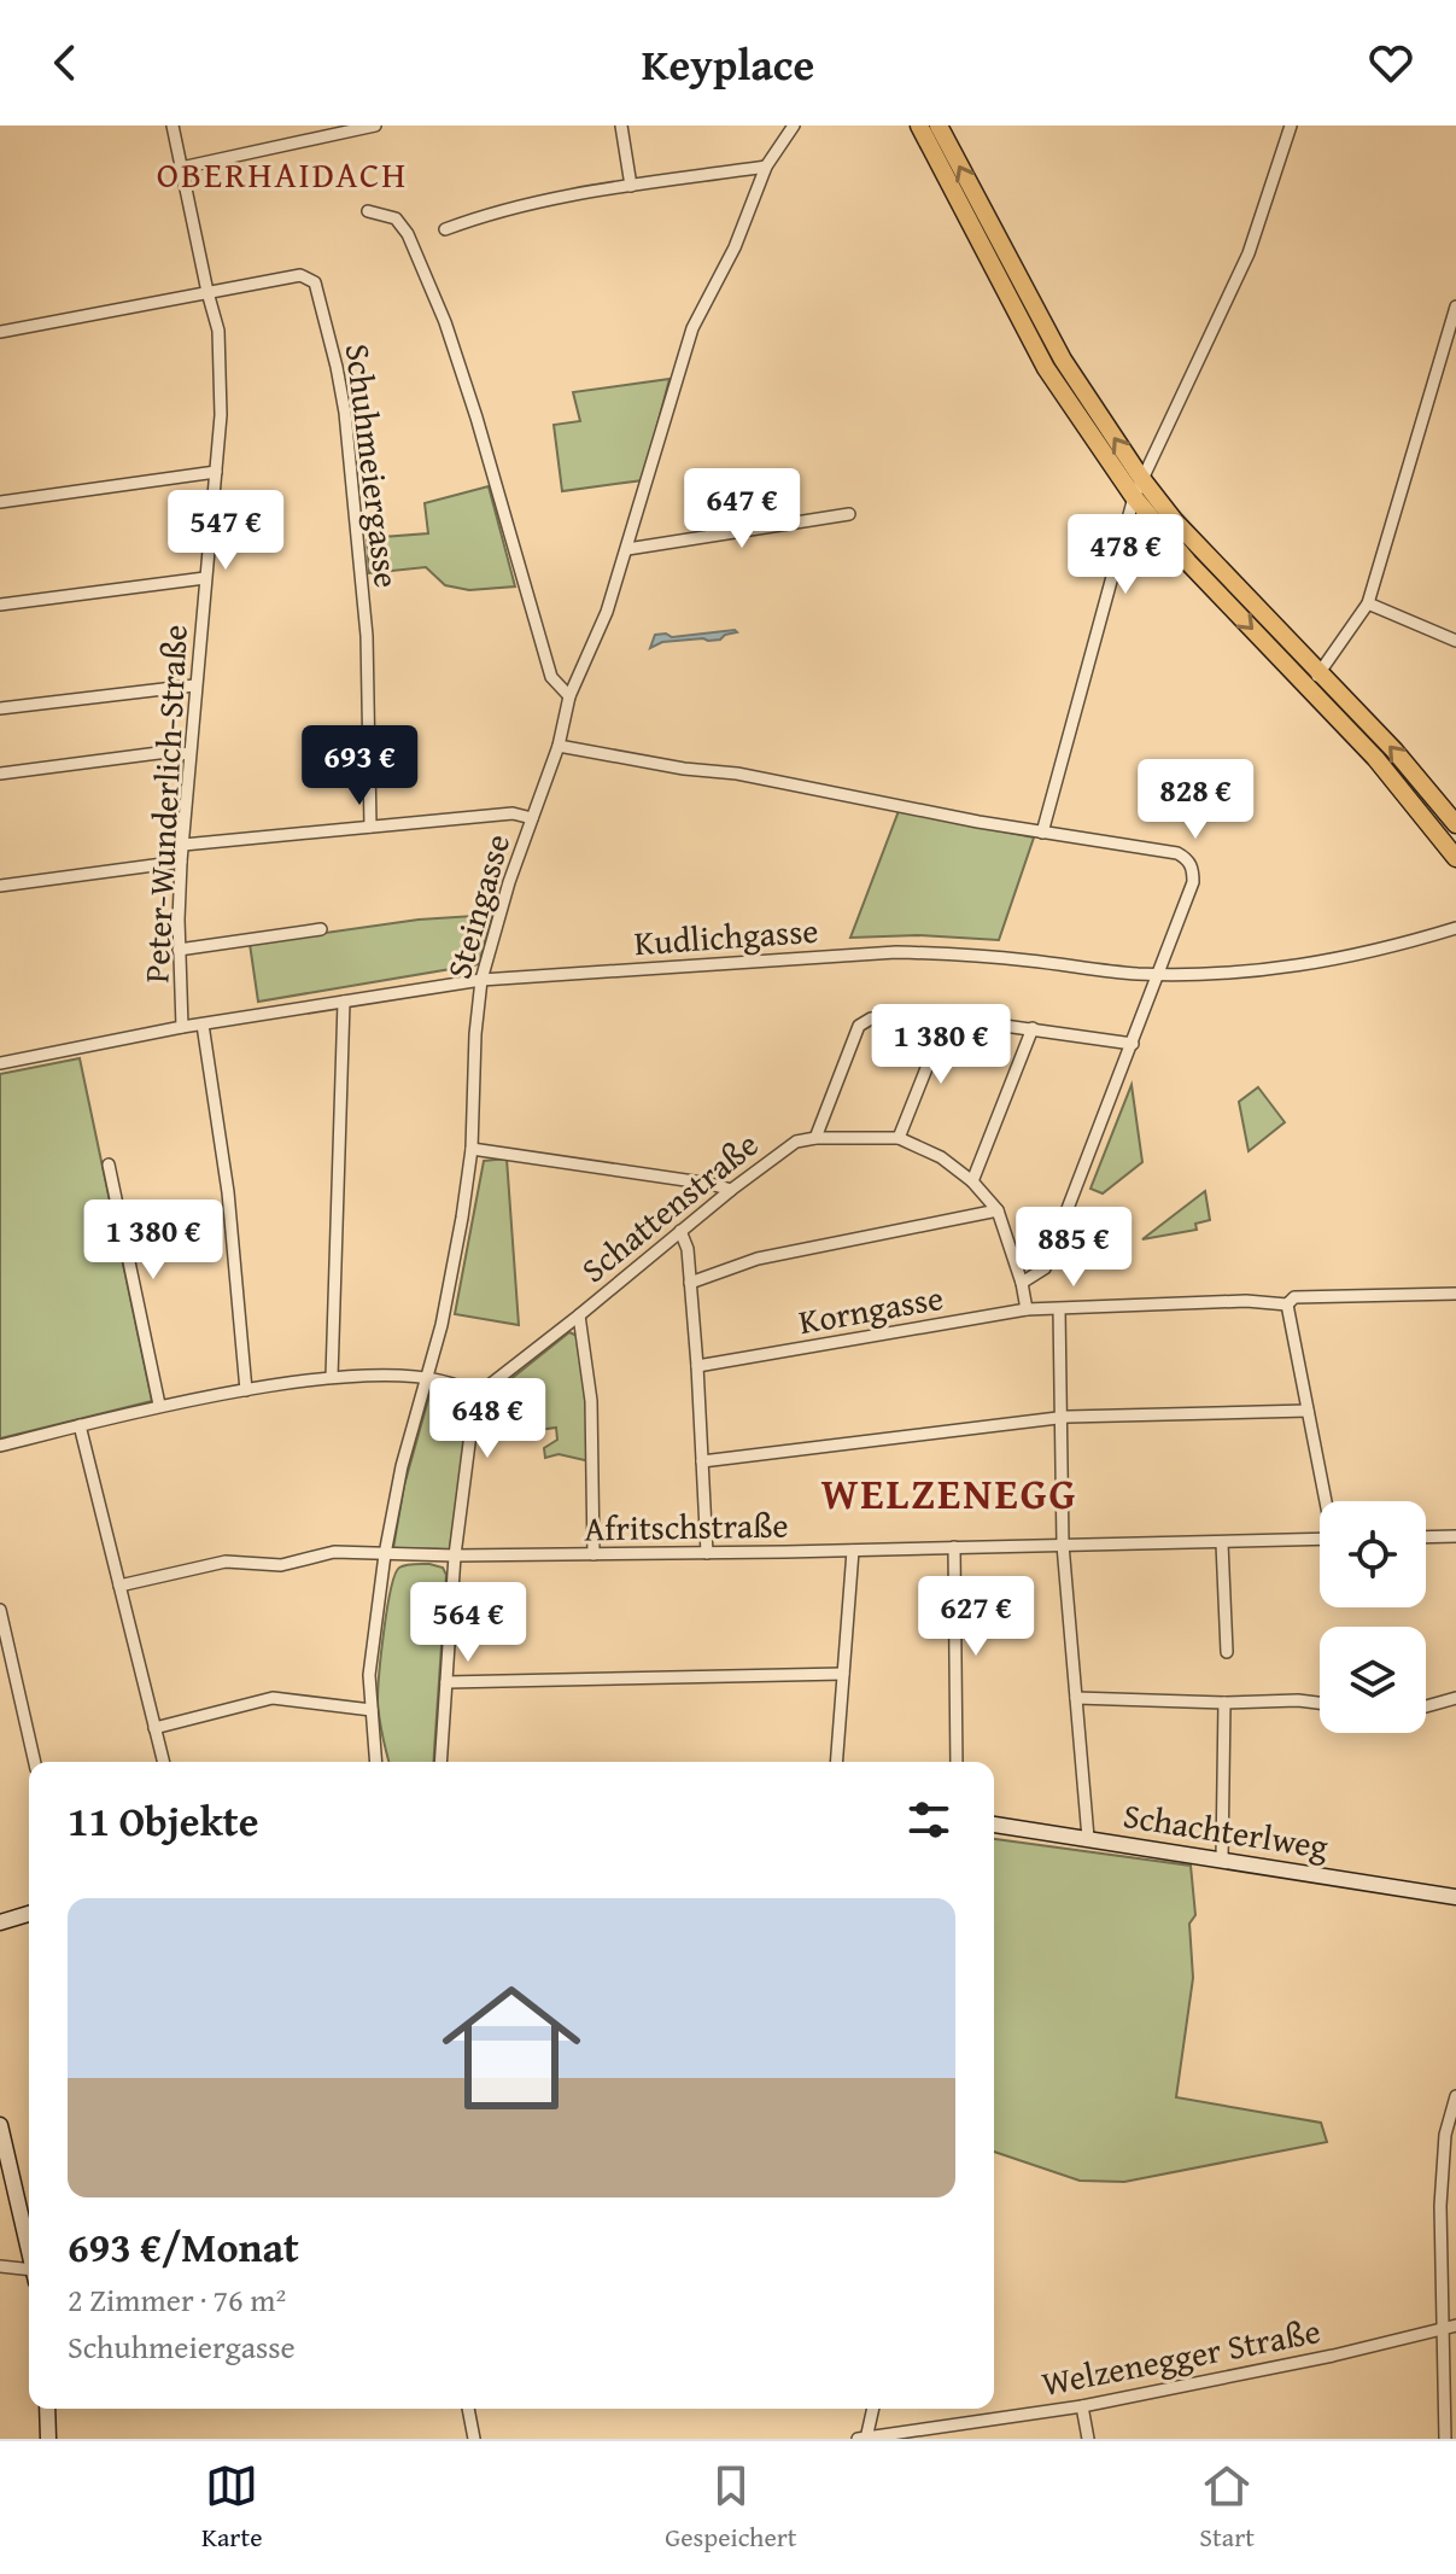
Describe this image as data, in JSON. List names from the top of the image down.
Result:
{
  "streets": {
    "street": [
      "Schuhmeiergasse",
      "Peter-Wunderlich-Straße",
      "Steingasse",
      "Kudlichgasse",
      "Schattenstraße",
      "Korngasse",
      "Afritschstraße",
      "Schachterlweg",
      "Welzenegger Straße"
    ]
  },
  "crossings": [
    ["Schuhmeiergasse", "Peter-Wunderlich-Straße"],
    ["Peter-Wunderlich-Straße", "Kudlichgasse"],
    ["Steingasse", "Kudlichgasse"],
    ["Steingasse", "Afritschstraße"],
    ["Schattenstraße", "Korngasse"]
  ],
  "districts": ["OBERHAIDACH", "WELZENEGG"],
  "page": {
    "header": "Keyplace",
    "price": [
      "647 €",
      "547 €",
      "478 €",
      "693 €",
      "828 €",
      "1 380 €",
      "1 380 €",
      "885 €",
      "648 €",
      "627 €",
      "564 €"
    ],
    "heading": "11 Objekte",
    "list": [
      {
        "name": "693 €/Monat",
        "note": "2 Zimmer · 76 m² · Schuhmeiergasse"
      }
    ],
    "tabs": ["Karte", "Gespeichert", "Start"]
  }
}
